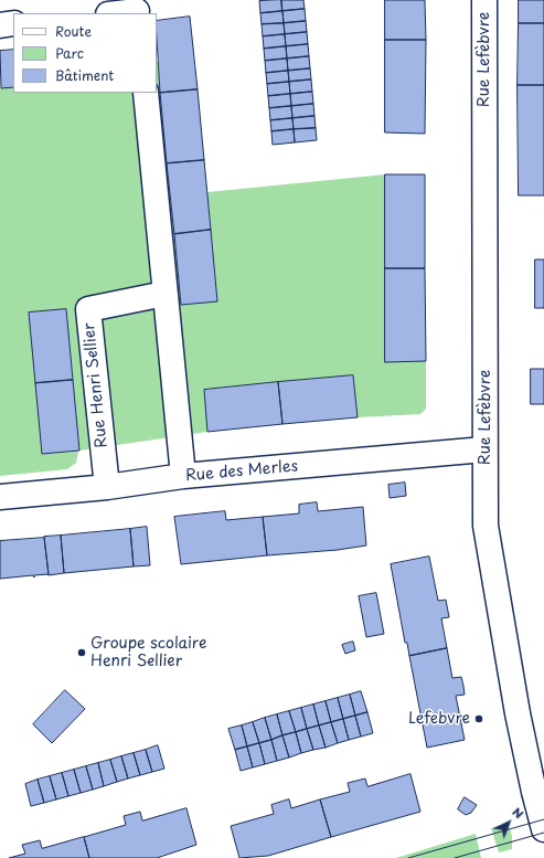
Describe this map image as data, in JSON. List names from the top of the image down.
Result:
{
  "streets": {
    "street": ["Rue Lefèbvre", "Rue Henri Sellier", "Rue des Merles"]
  },
  "crossings": [
    ["Rue Lefèbvre", "Rue des Merles"],
    ["Rue Henri Sellier", "Rue des Merles"]
  ],
  "places": ["Groupe scolaire Henri Sellier", "Lefebvre"],
  "legend": ["Route", "Parc", "Bâtiment"],
  "north": "top right"
}
